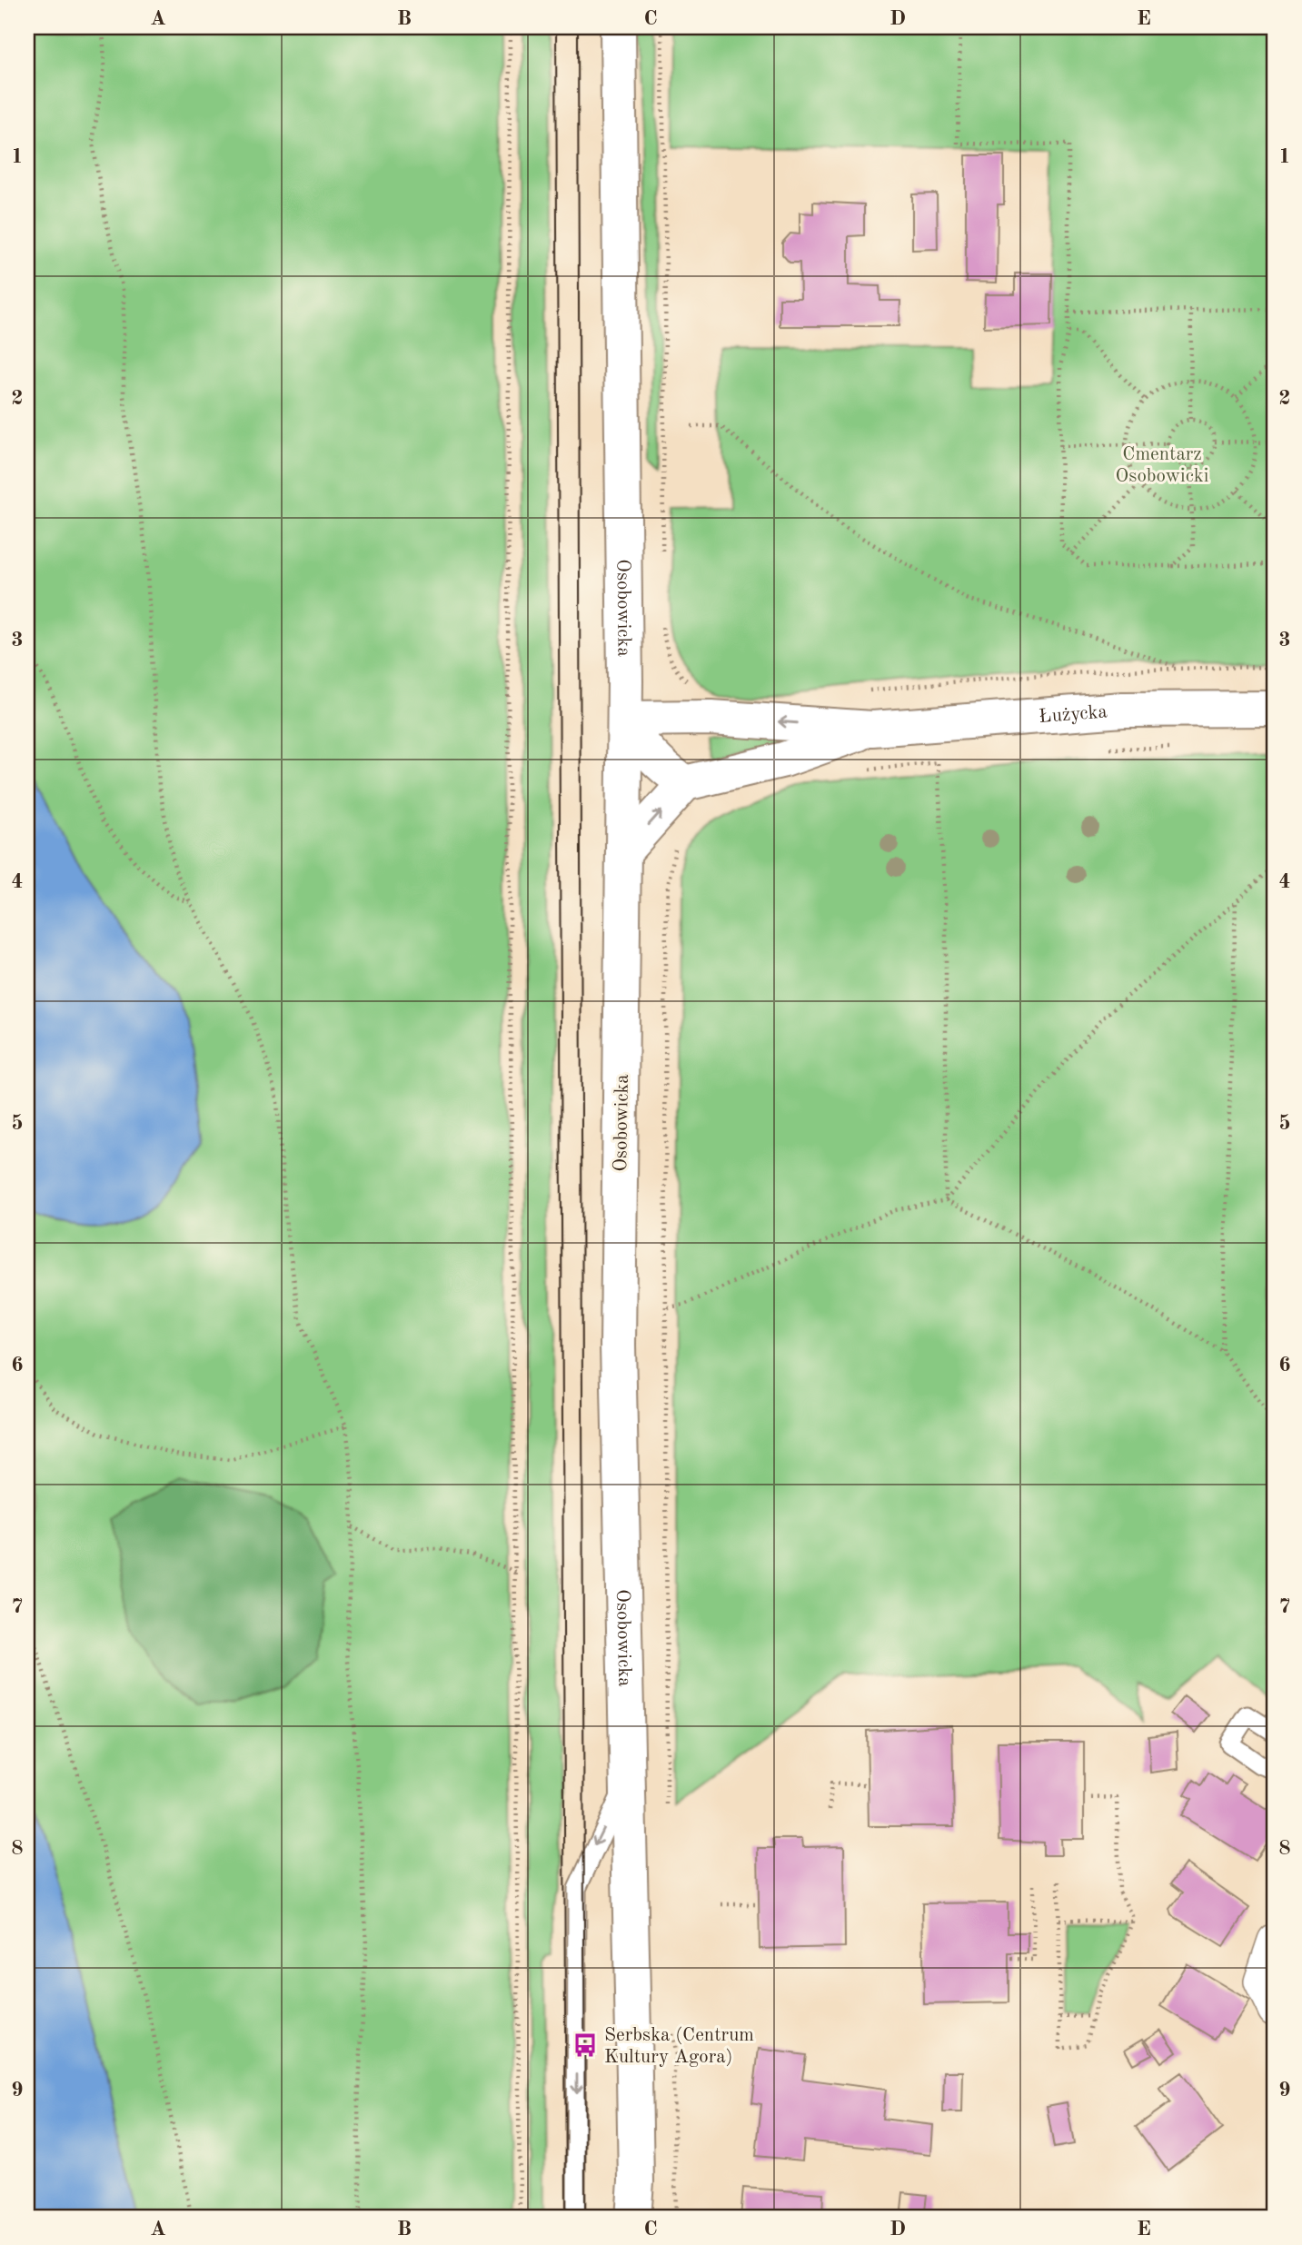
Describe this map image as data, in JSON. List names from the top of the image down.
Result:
{
  "streets": {
    "street": ["Osobowicka", "Łużycka"]
  },
  "crossings": [
    ["Osobowicka", "Łużycka"]
  ],
  "parks": ["Cmentarz Osobowicki"],
  "places": {
    "bus stop": ["Serbska (Centrum Kultury Agora)"]
  },
  "grid": {
    "columns": [
      "A",
      "B",
      "C",
      "D",
      "E"
    ],
    "rows": [
      "1",
      "2",
      "3",
      "4",
      "5",
      "6",
      "7",
      "8",
      "9"
    ]
  }
}
